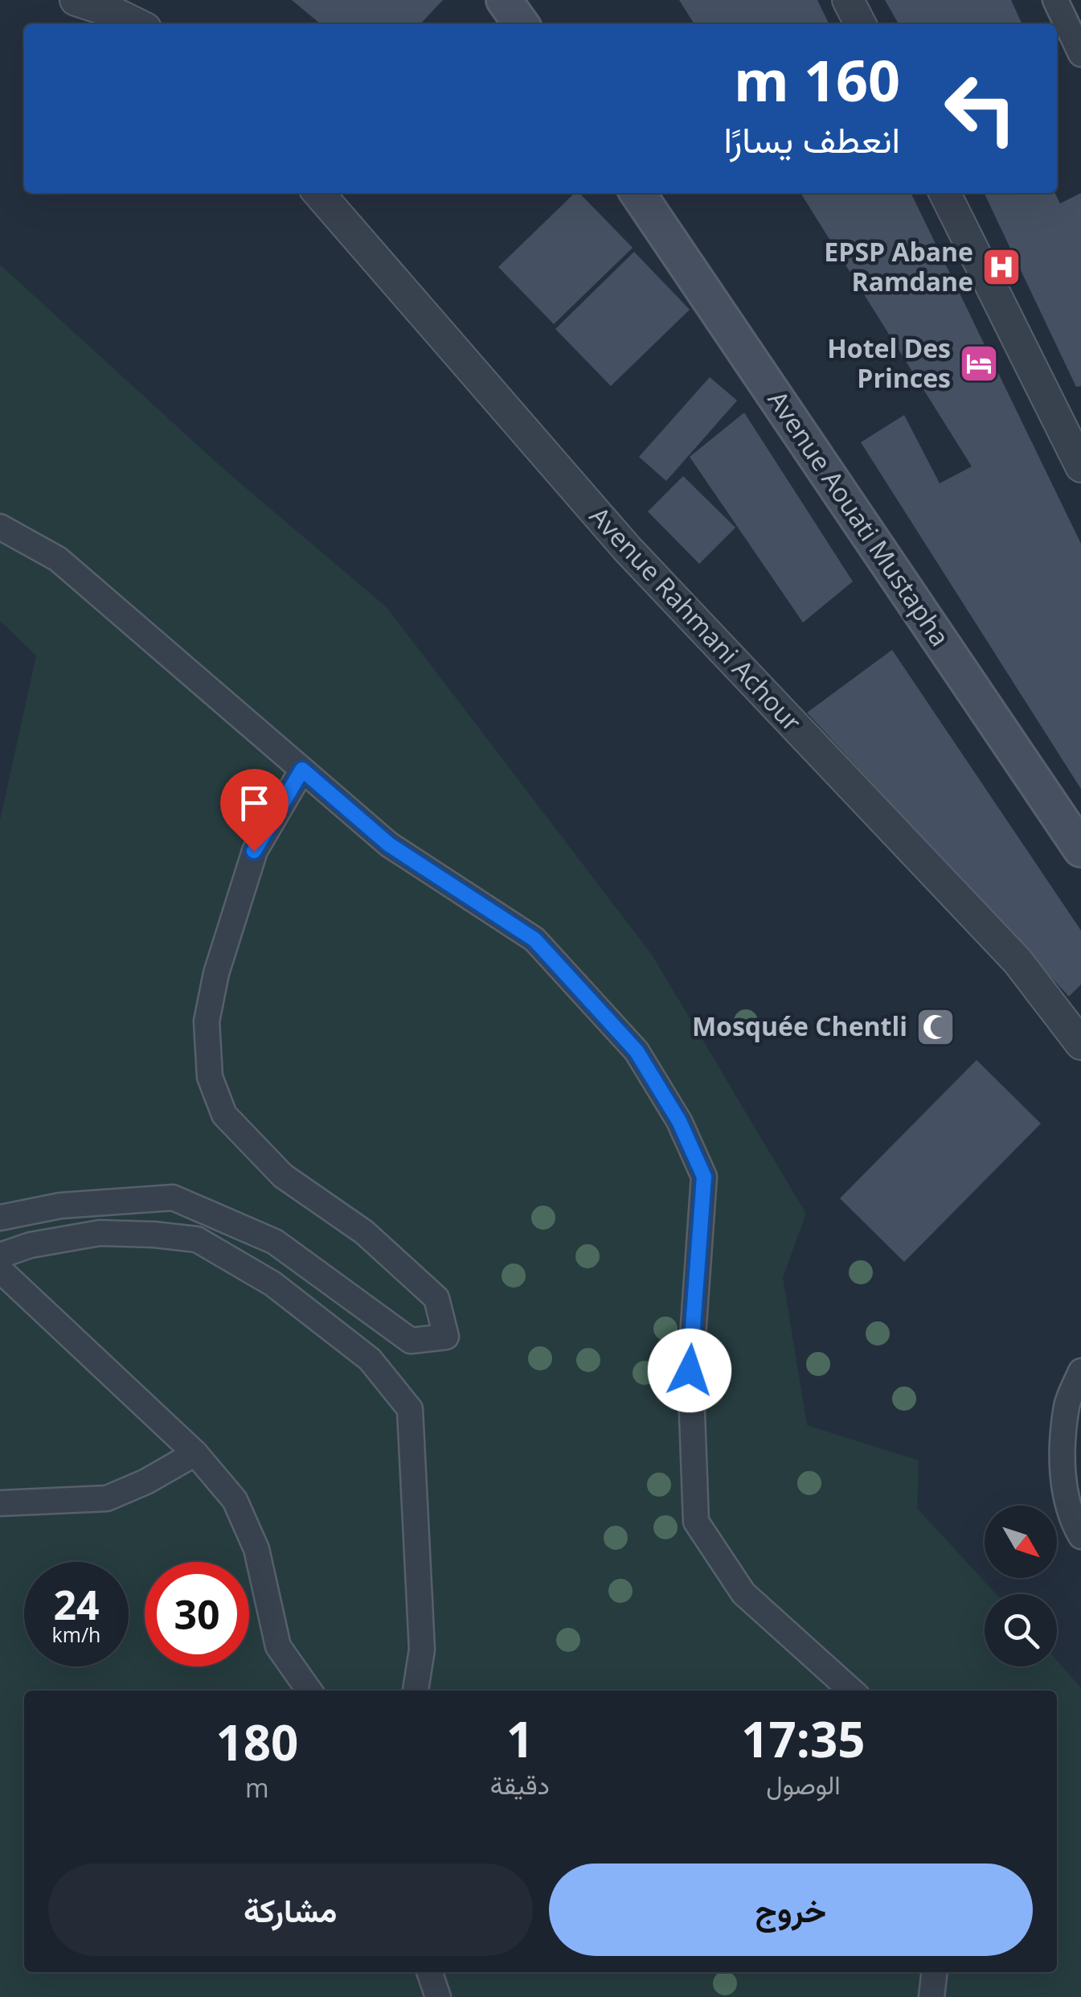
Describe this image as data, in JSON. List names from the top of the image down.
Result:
{
  "streets": {
    "main road": ["Avenue Aouati Mustapha"],
    "street": ["Avenue Rahmani Achour"]
  },
  "places": {
    "hospital": ["EPSP Abane Ramdane"],
    "hotel": ["Hotel Des Princes"],
    "mosque": ["Mosquée Chentli"]
  },
  "north": "bottom right",
  "page": {
    "turn": ["160 m", "انعطف يسارًا"],
    "speed": "24 km/h",
    "limit": "30",
    "eta": [
      "17:35",
      "الوصول",
      "1",
      "دقيقة",
      "180",
      "m"
    ],
    "buttons": ["خروج", "مشاركة"]
  }
}
